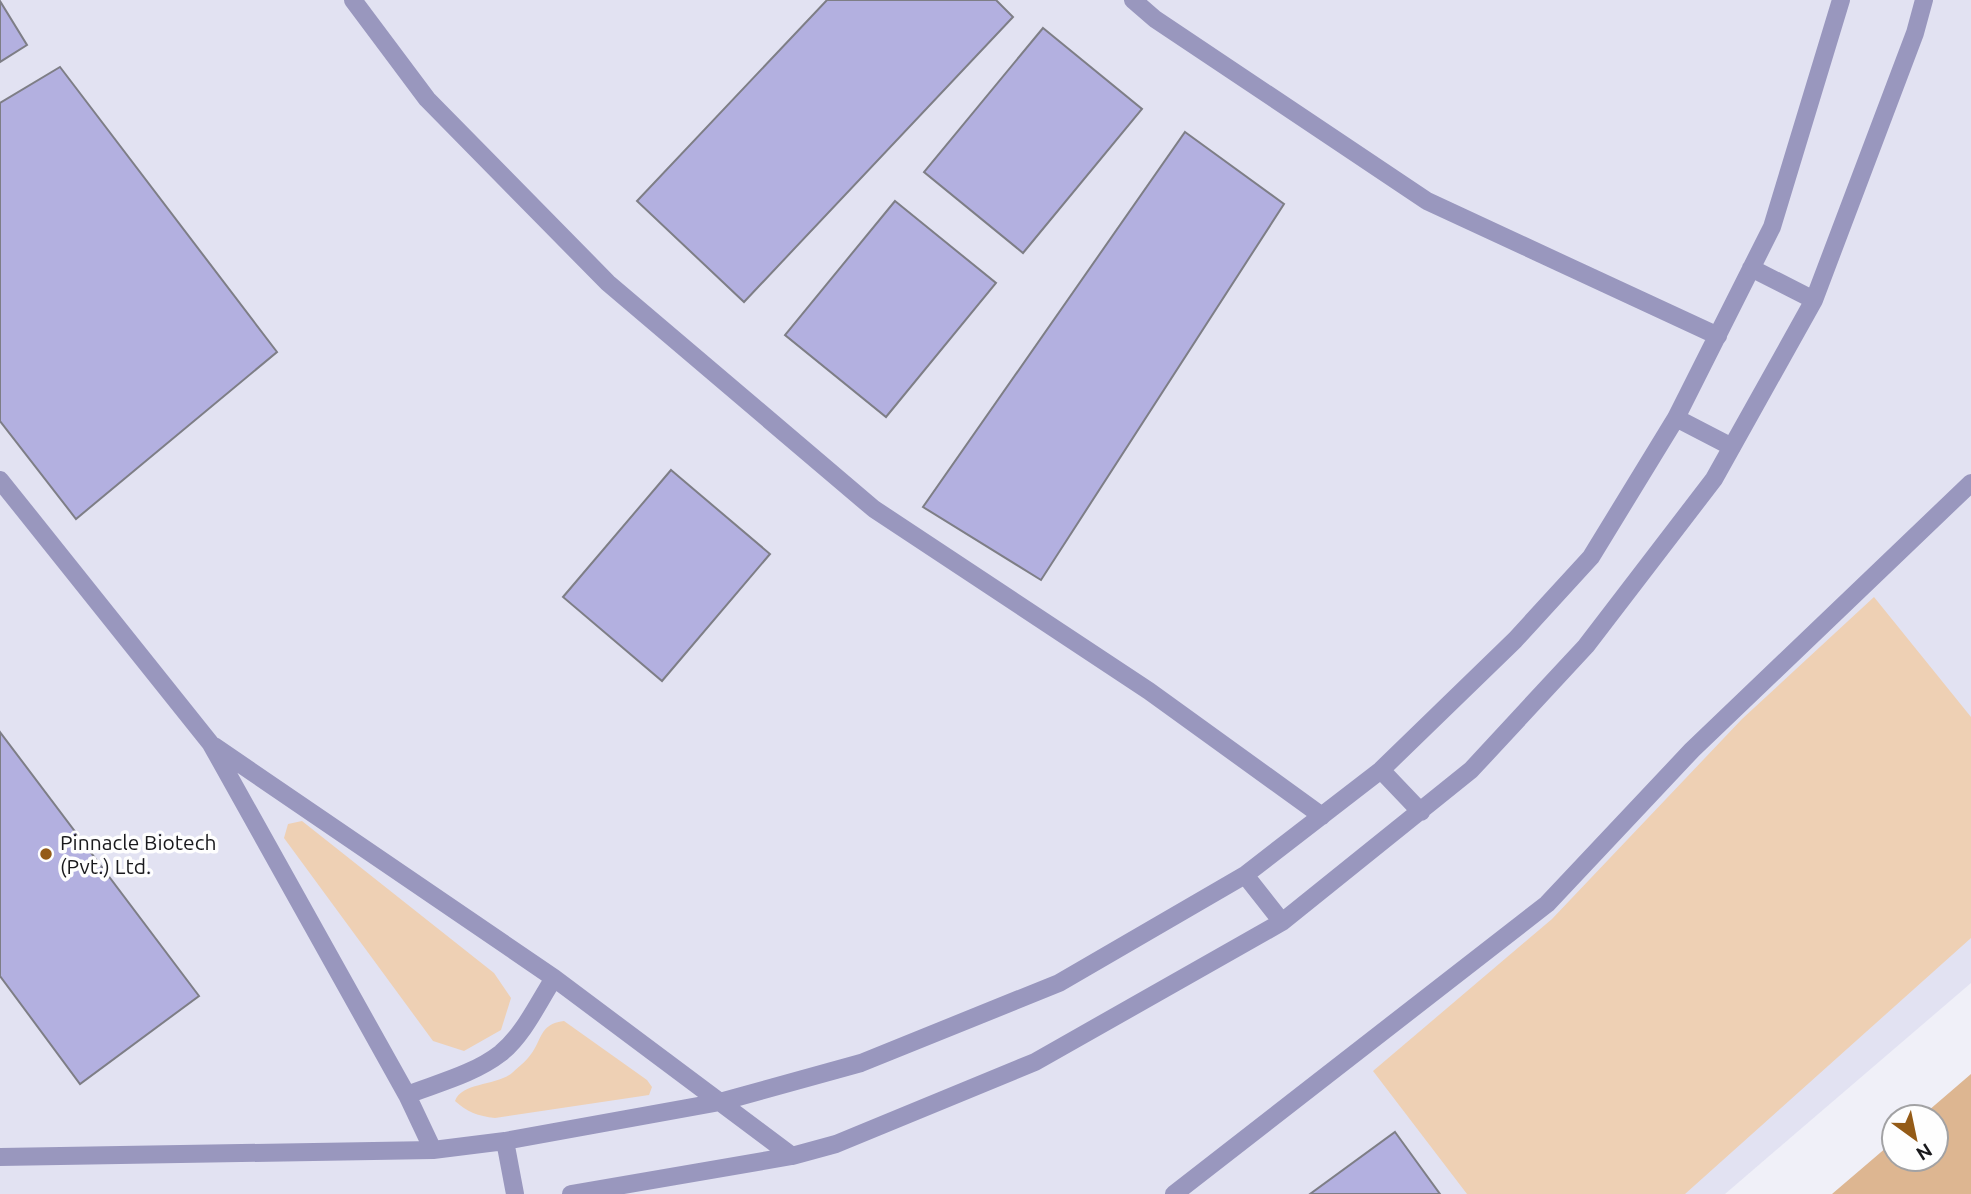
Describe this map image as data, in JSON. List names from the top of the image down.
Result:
{
  "places": ["Pinnacle Biotech (Pvt.) Ltd."],
  "north": "bottom right"
}
